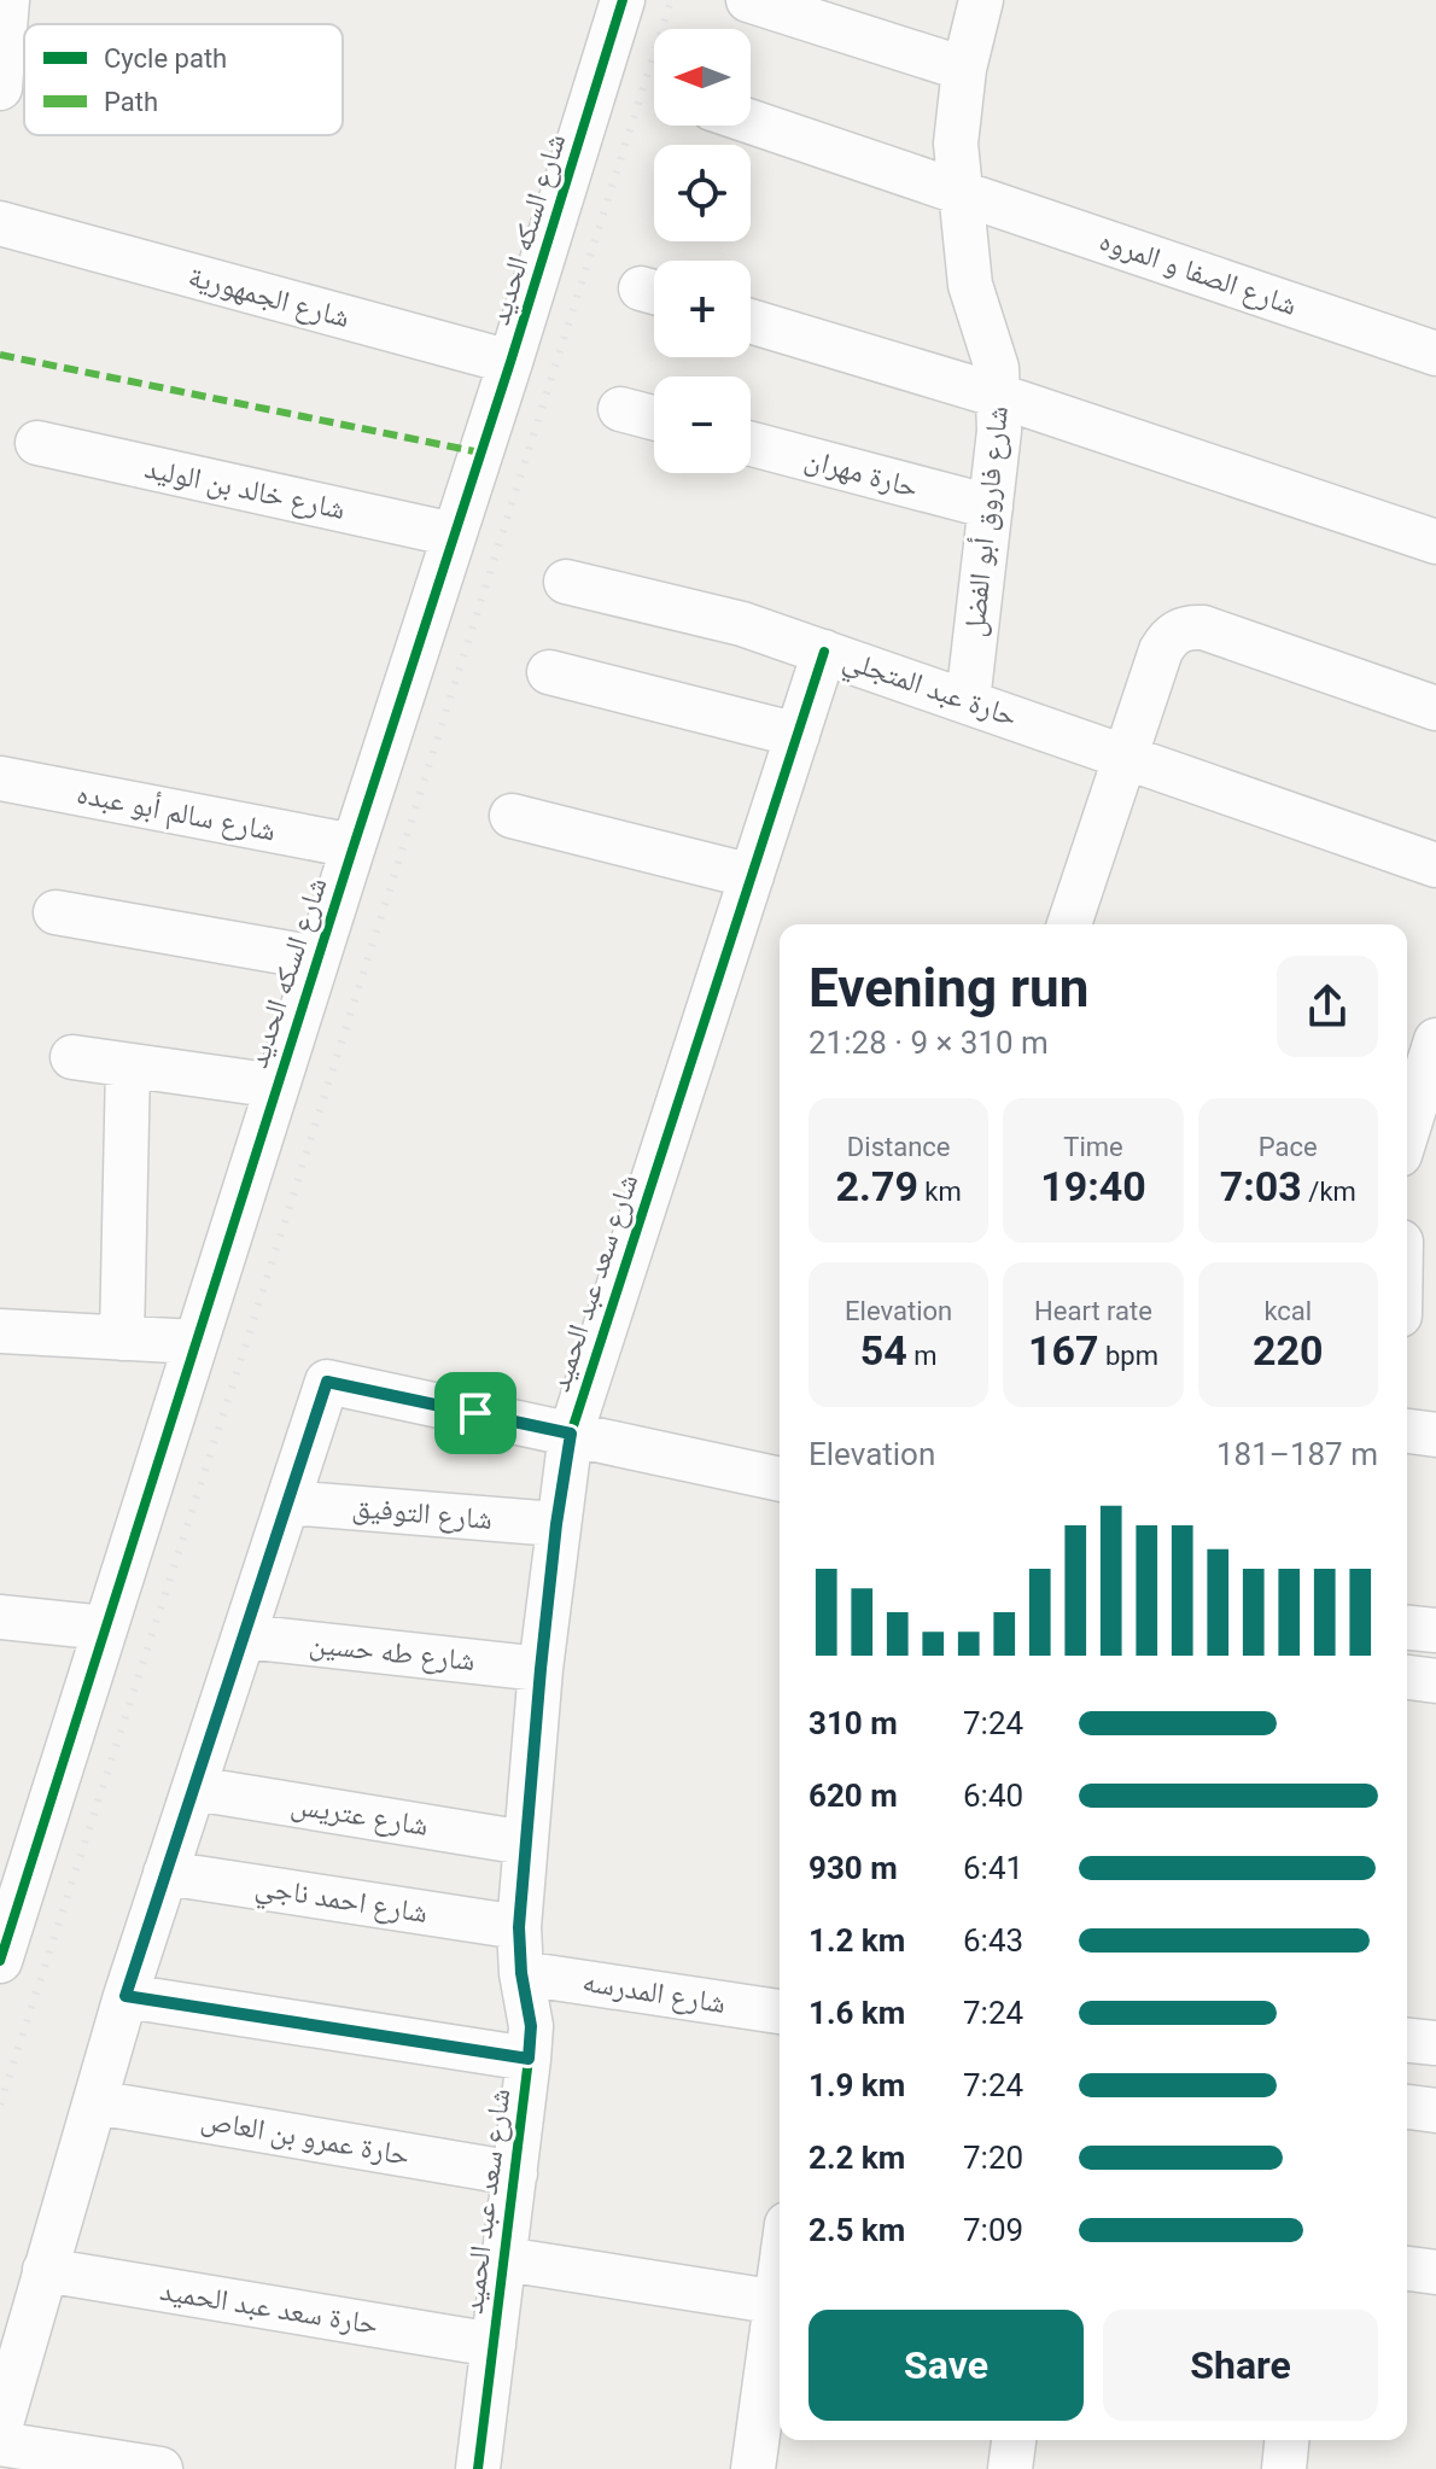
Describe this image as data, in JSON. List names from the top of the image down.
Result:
{
  "streets": {
    "street": [
      "شارع السكه الحديد",
      "شارع الصفا و المروه",
      "شارع الجمهورية",
      "حارة مهران",
      "شارع خالد بن الوليد",
      "شارع فاروق أبو الفضل",
      "حارة عبد المتجلي",
      "شارع سالم أبو عبده",
      "شارع سعد عبد الحميد",
      "شارع التوفيق",
      "شارع طه حسين",
      "شارع عتريس",
      "شارع احمد ناجي",
      "شارع المدرسه",
      "حارة عمرو بن العاص",
      "حارة سعد عبد الحميد"
    ]
  },
  "crossings": [
    ["شارع السكه الحديد", "شارع الجمهورية"],
    ["شارع السكه الحديد", "شارع خالد بن الوليد"],
    ["شارع السكه الحديد", "شارع سالم أبو عبده"],
    ["شارع الصفا و المروه", "شارع فاروق أبو الفضل"],
    ["حارة مهران", "شارع فاروق أبو الفضل"],
    ["شارع فاروق أبو الفضل", "حارة عبد المتجلي"],
    ["حارة عبد المتجلي", "شارع سعد عبد الحميد"],
    ["شارع سعد عبد الحميد", "شارع التوفيق"],
    ["شارع سعد عبد الحميد", "شارع طه حسين"],
    ["شارع سعد عبد الحميد", "شارع عتريس"],
    ["شارع سعد عبد الحميد", "شارع احمد ناجي"],
    ["شارع سعد عبد الحميد", "شارع المدرسه"],
    ["شارع سعد عبد الحميد", "حارة عمرو بن العاص"],
    ["شارع سعد عبد الحميد", "حارة سعد عبد الحميد"]
  ],
  "legend": ["Cycle path", "Path"],
  "north": "left",
  "page": {
    "map_buttons": ["+", "−"],
    "heading": ["Evening run", "21:28 · 9 × 310 m"],
    "stats": [
      ["Distance", "2.79 km"],
      ["Time", "19:40"],
      ["Pace", "7:03 /km"],
      ["Elevation", "54 m"],
      ["Heart rate", "167 bpm"],
      ["kcal", "220"]
    ],
    "chart": ["Elevation", "181–187 m"],
    "list": [
      {
        "name": "310 m",
        "note": "7:24"
      },
      {
        "name": "620 m",
        "note": "6:40"
      },
      {
        "name": "930 m",
        "note": "6:41"
      },
      {
        "name": "1.2 km",
        "note": "6:43"
      },
      {
        "name": "1.6 km",
        "note": "7:24"
      },
      {
        "name": "1.9 km",
        "note": "7:24"
      },
      {
        "name": "2.2 km",
        "note": "7:20"
      },
      {
        "name": "2.5 km",
        "note": "7:09"
      }
    ],
    "buttons": ["Save", "Share"]
  }
}
